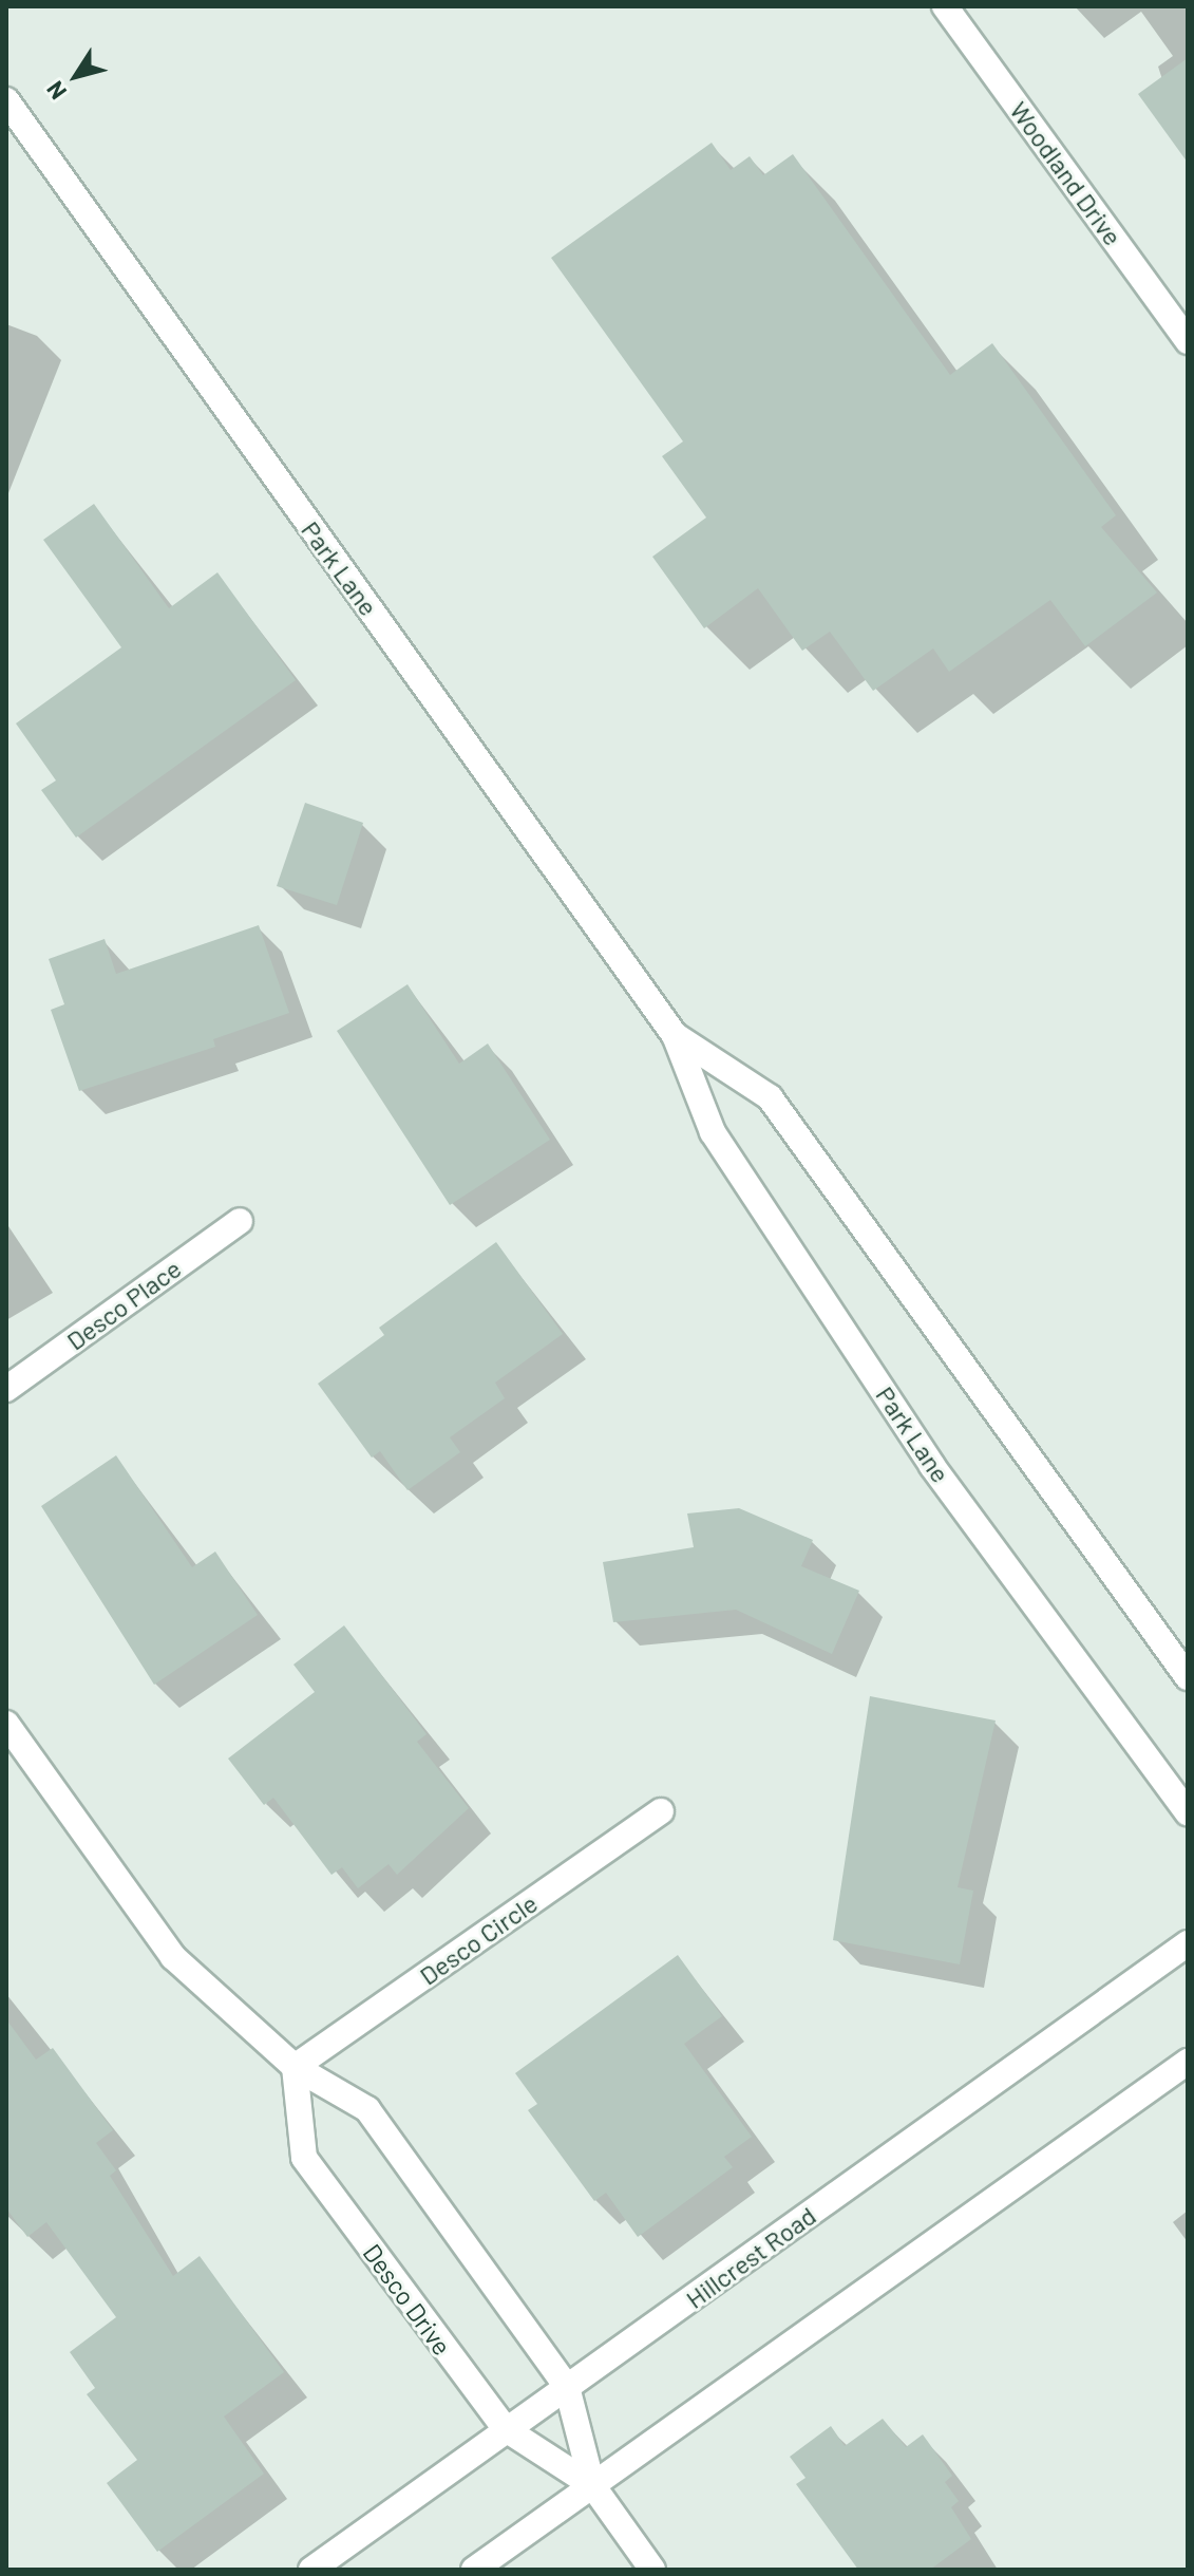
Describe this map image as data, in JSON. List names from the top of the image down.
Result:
{
  "streets": {
    "street": [
      "Woodland Drive",
      "Park Lane",
      "Desco Place",
      "Desco Circle",
      "Hillcrest Road",
      "Desco Drive"
    ]
  },
  "crossings": [
    ["Desco Circle", "Desco Drive"],
    ["Hillcrest Road", "Desco Drive"]
  ],
  "north": "bottom left"
}
